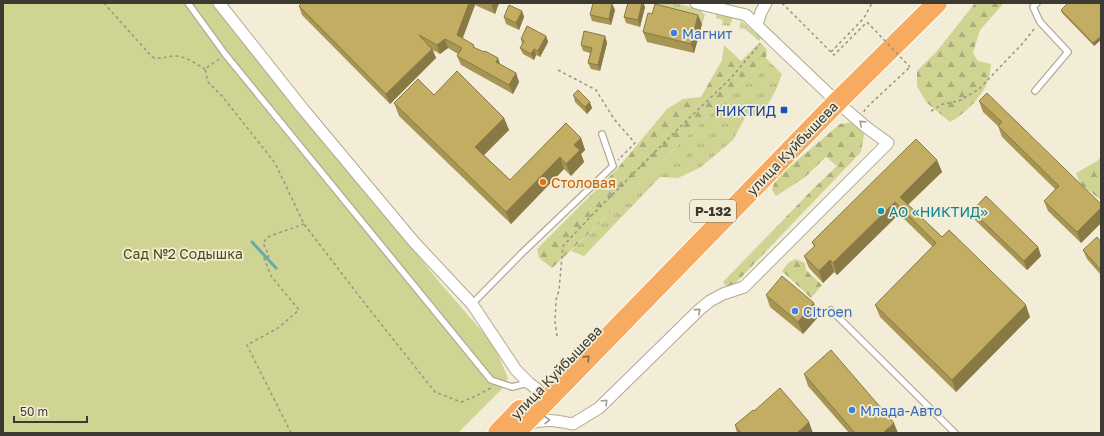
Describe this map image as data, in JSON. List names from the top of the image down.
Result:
{
  "streets": {
    "highway": ["улица Куйбышева", "Р-132"]
  },
  "parks": ["Сад №2 Содышка"],
  "places": {
    "other": [
      "Магнит",
      "Столовая",
      "АО «НИКТИД»",
      "Citroen",
      "Млада-Авто"
    ],
    "transit": ["НИКТИД"]
  },
  "scale_bar": "50 m"
}
